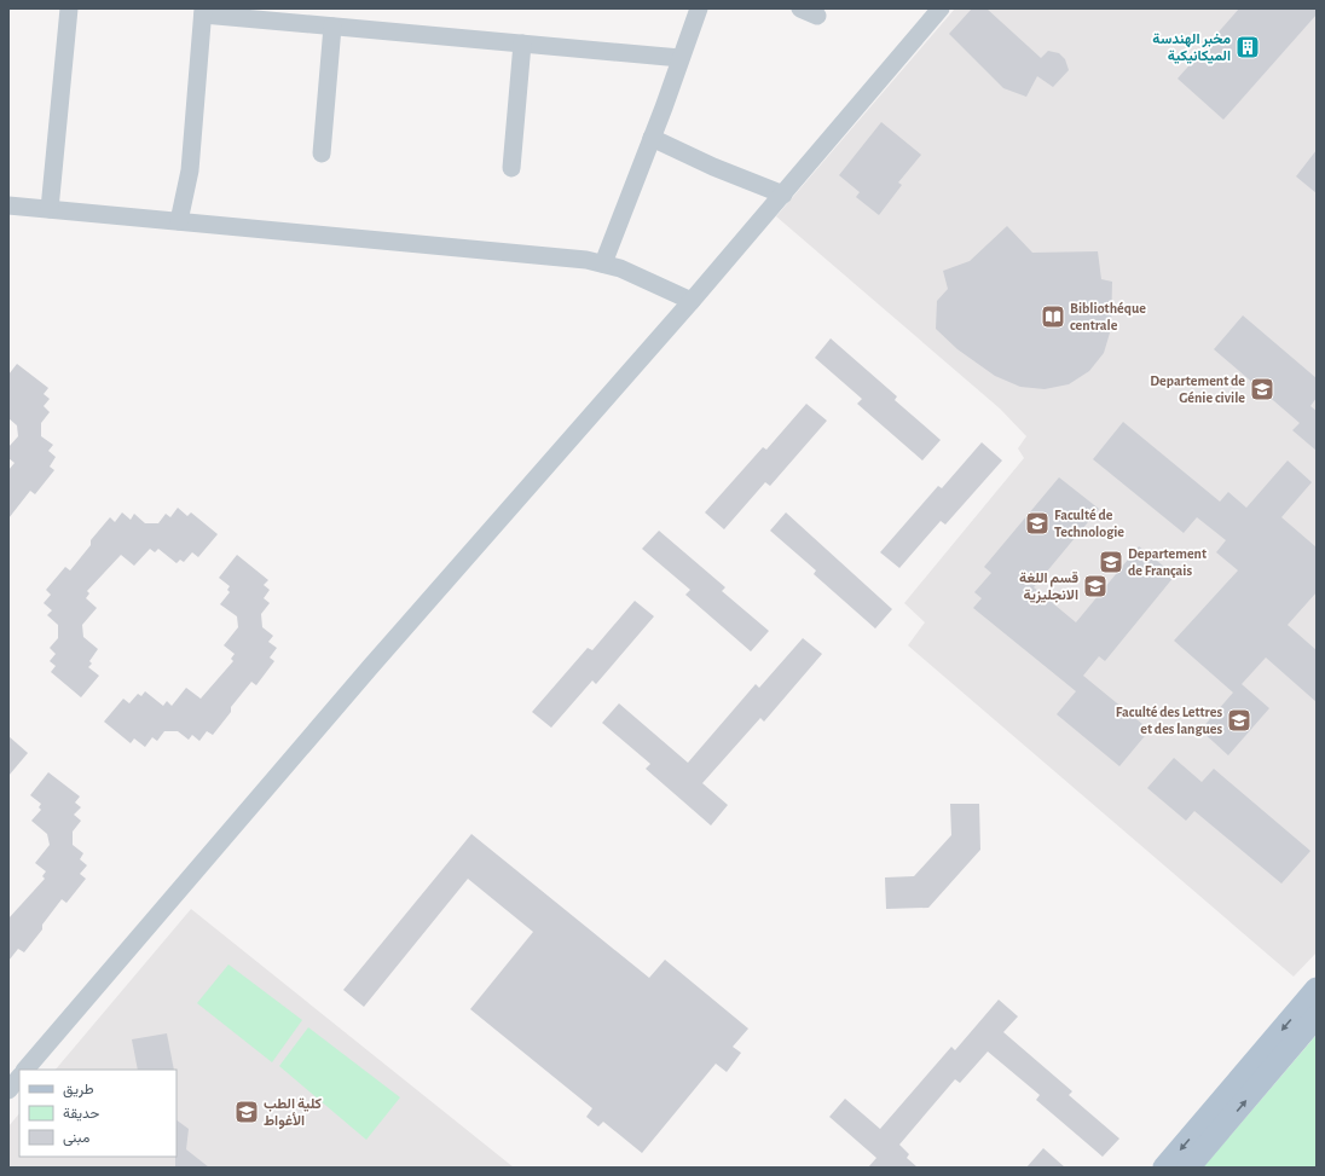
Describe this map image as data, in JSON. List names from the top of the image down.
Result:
{
  "places": {
    "building": ["مخبر الهندسة الميكانيكية"],
    "library": ["Bibliothéque centrale"],
    "school or university": [
      "Departement de Génie civile",
      "Faculté de Technologie",
      "Departement de Français",
      "قسم اللغة الانجليزية",
      "Faculté des Lettres et des langues",
      "كلية الطب الأغواط"
    ]
  },
  "legend": ["طريق", "حديقة", "مبنى"]
}
